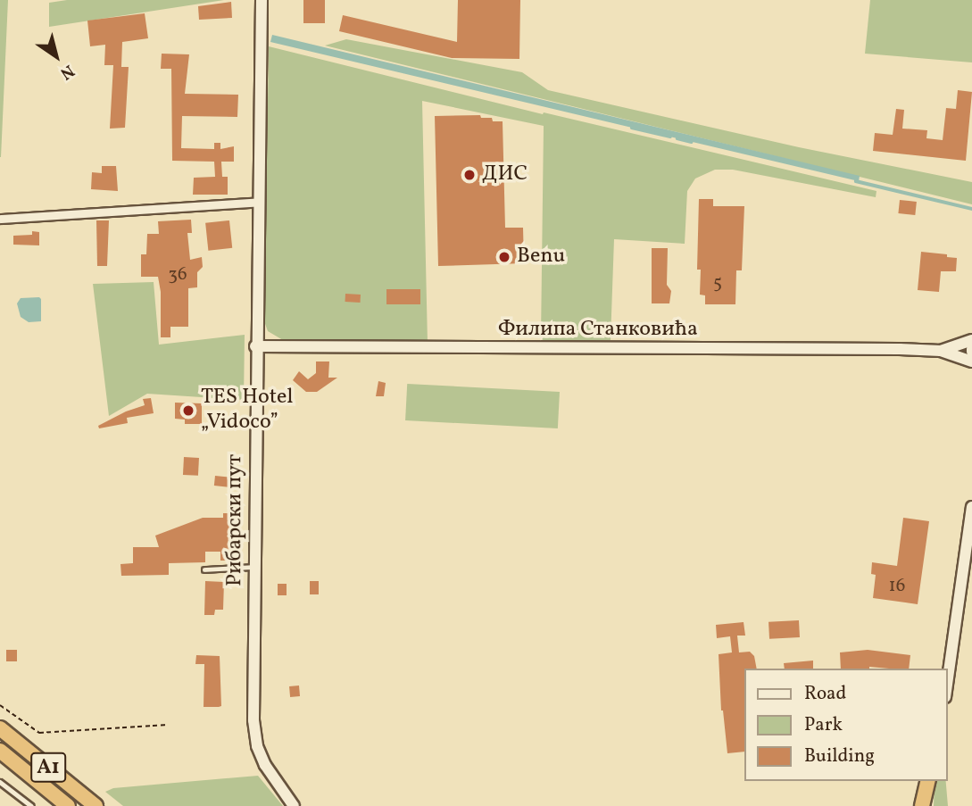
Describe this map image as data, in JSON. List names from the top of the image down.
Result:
{
  "streets": {
    "highway": ["A1"],
    "main road": ["Филипа Станковића", "Рибарски пут"]
  },
  "crossings": [
    ["Филипа Станковића", "Рибарски пут"]
  ],
  "places": ["ДИС", "Benu", "TES Hotel „Vidoco”"],
  "house_numbers": ["36", "5", "16"],
  "legend": ["Road", "Park", "Building"],
  "north": "bottom right"
}
